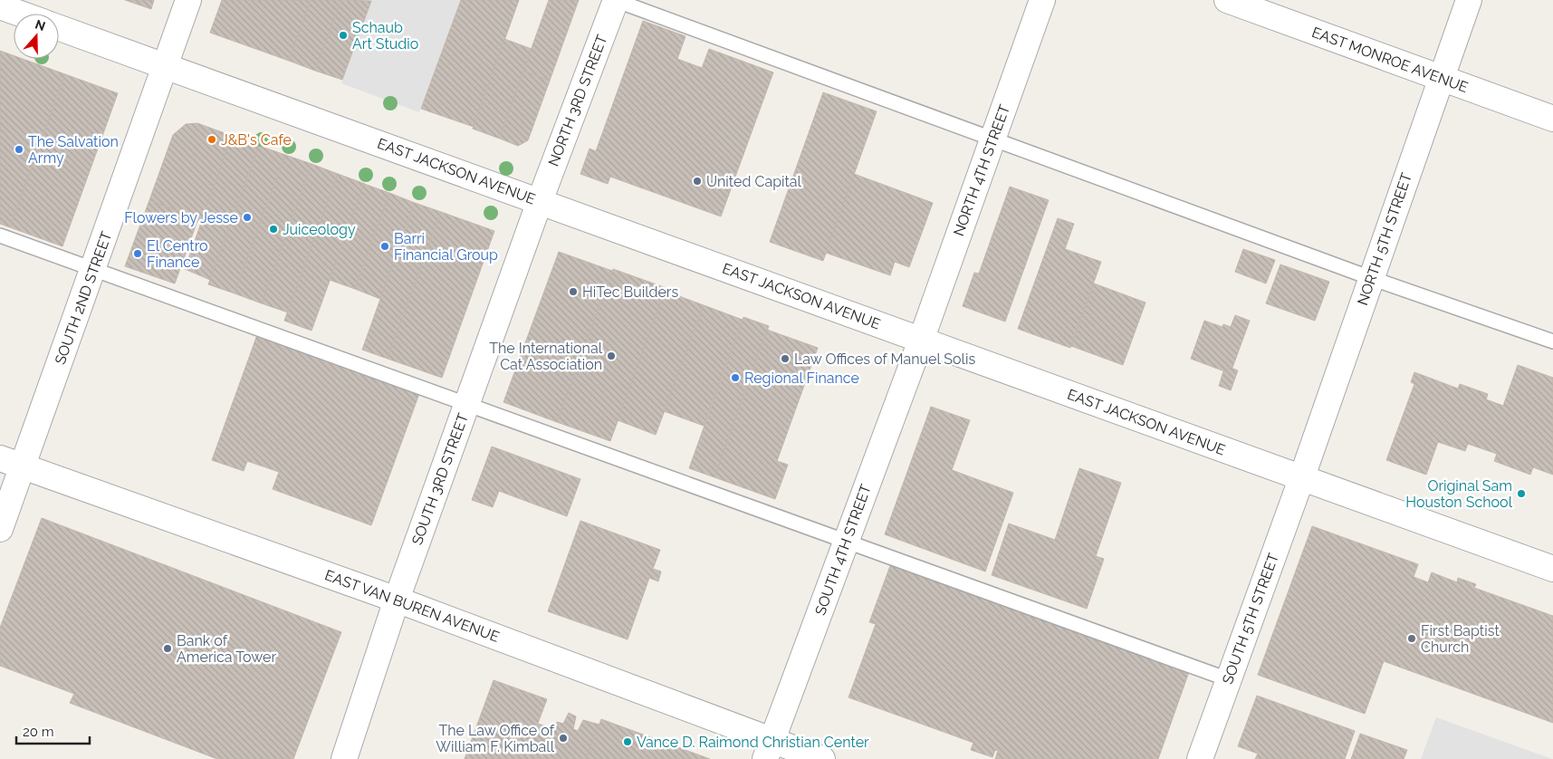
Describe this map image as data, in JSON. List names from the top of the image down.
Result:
{
  "streets": {
    "street": [
      "EAST MONROE AVENUE",
      "NORTH 3RD STREET",
      "NORTH 4TH STREET",
      "EAST JACKSON AVENUE",
      "NORTH 5TH STREET",
      "SOUTH 2ND STREET",
      "SOUTH 3RD STREET",
      "SOUTH 4TH STREET",
      "EAST VAN BUREN AVENUE",
      "SOUTH 5TH STREET"
    ]
  },
  "crossings": [
    ["EAST MONROE AVENUE", "NORTH 5TH STREET"],
    ["NORTH 3RD STREET", "EAST JACKSON AVENUE"],
    ["NORTH 3RD STREET", "SOUTH 3RD STREET"],
    ["NORTH 4TH STREET", "EAST JACKSON AVENUE"],
    ["NORTH 4TH STREET", "SOUTH 4TH STREET"],
    ["EAST JACKSON AVENUE", "NORTH 5TH STREET"],
    ["EAST JACKSON AVENUE", "SOUTH 2ND STREET"],
    ["EAST JACKSON AVENUE", "SOUTH 3RD STREET"],
    ["EAST JACKSON AVENUE", "SOUTH 4TH STREET"],
    ["EAST JACKSON AVENUE", "SOUTH 5TH STREET"],
    ["NORTH 5TH STREET", "SOUTH 5TH STREET"],
    ["SOUTH 2ND STREET", "EAST VAN BUREN AVENUE"],
    ["SOUTH 3RD STREET", "EAST VAN BUREN AVENUE"],
    ["SOUTH 4TH STREET", "EAST VAN BUREN AVENUE"]
  ],
  "places": [
    "Schaub Art Studio",
    "J&B's Cafe",
    "The Salvation Army",
    "United Capital",
    "Flowers by Jesse",
    "Juiceology",
    "Barri Financial Group",
    "El Centro Finance",
    "HiTec Builders",
    "The International Cat Association",
    "Law Offices of Manuel Solis",
    "Regional Finance",
    "Original Sam Houston School",
    "First Baptist Church",
    "Bank of America Tower",
    "The Law Office of William F. Kimball",
    "Vance D. Raimond Christian Center"
  ],
  "scale_bar": "20 m",
  "north": "top"
}
